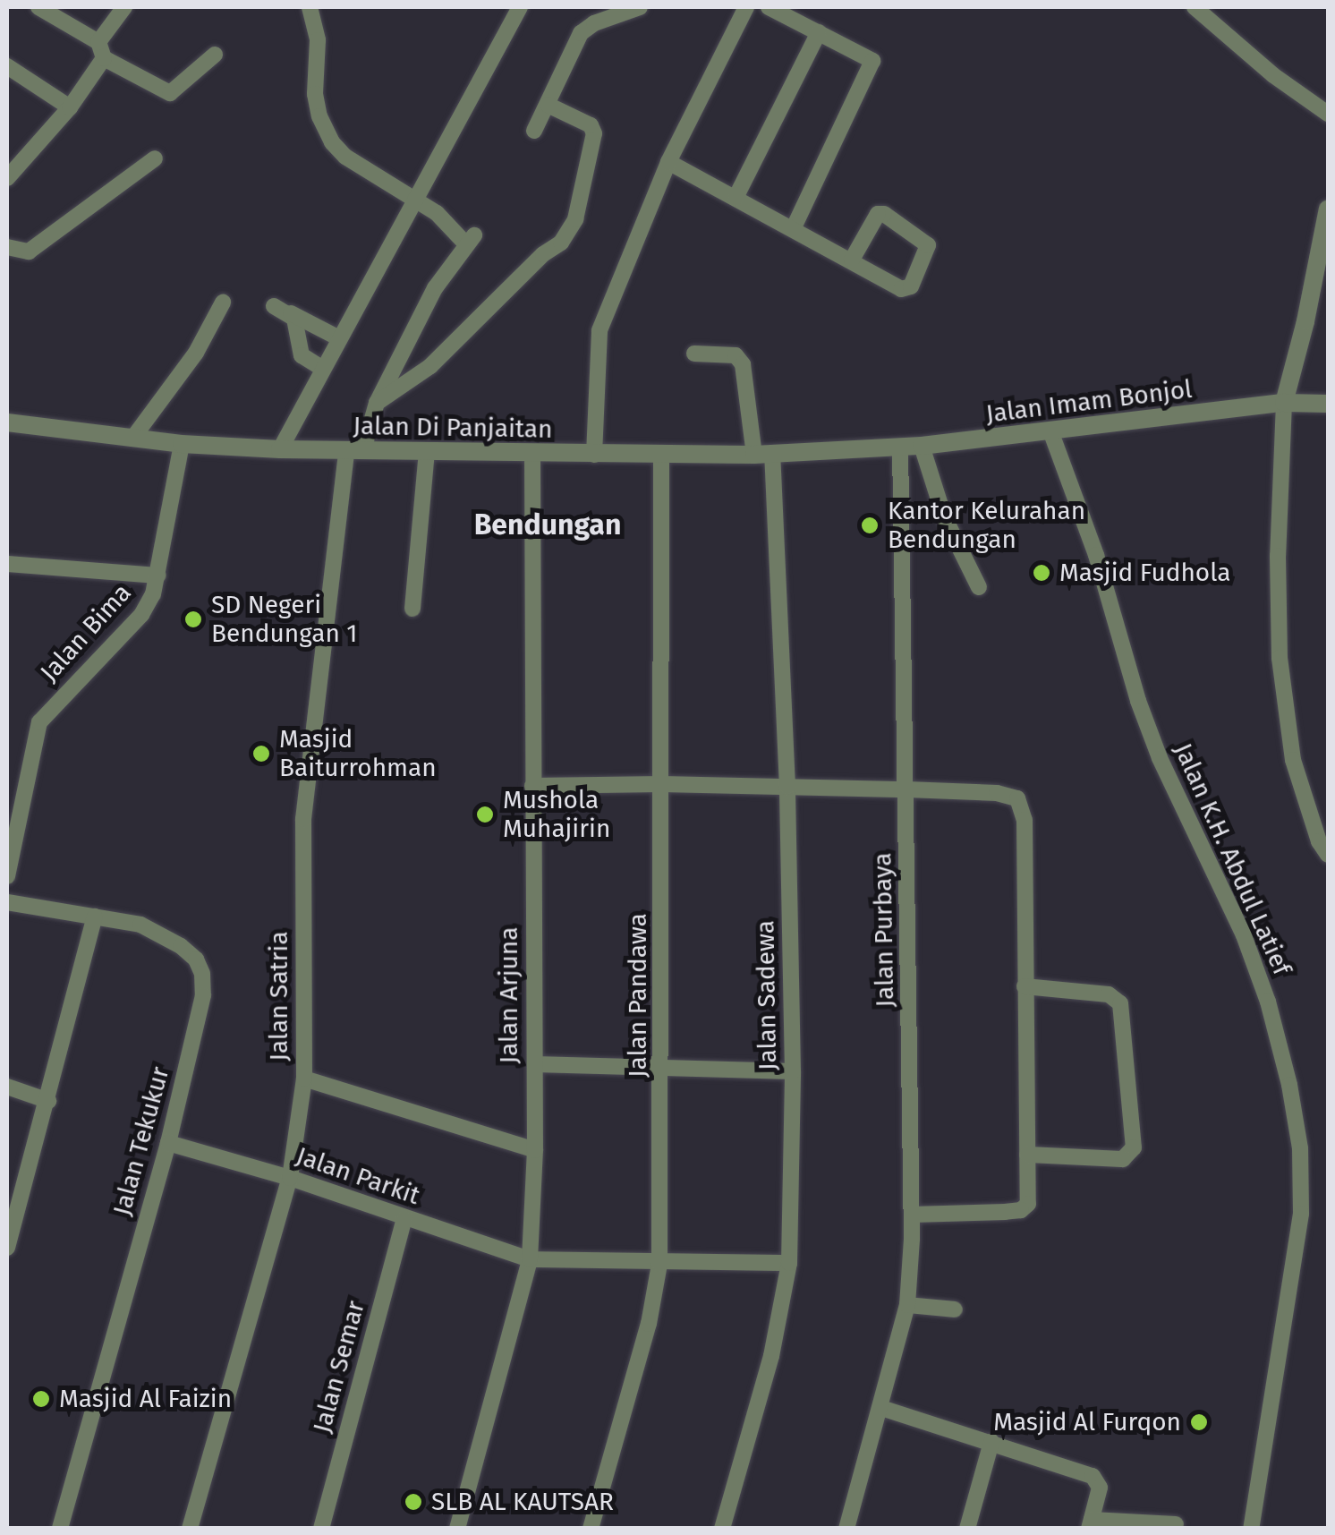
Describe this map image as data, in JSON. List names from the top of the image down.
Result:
{
  "streets": {
    "street": [
      "Jalan Imam Bonjol",
      "Jalan Di Panjaitan",
      "Jalan Bima",
      "Jalan K.H. Abdul Latief",
      "Jalan Purbaya",
      "Jalan Arjuna",
      "Jalan Pandawa",
      "Jalan Sadewa",
      "Jalan Satria",
      "Jalan Tekukur",
      "Jalan Parkit",
      "Jalan Semar"
    ]
  },
  "crossings": [
    ["Jalan Imam Bonjol", "Jalan Di Panjaitan"],
    ["Jalan Imam Bonjol", "Jalan K.H. Abdul Latief"],
    ["Jalan Imam Bonjol", "Jalan Purbaya"],
    ["Jalan Di Panjaitan", "Jalan Bima"],
    ["Jalan Di Panjaitan", "Jalan Purbaya"],
    ["Jalan Di Panjaitan", "Jalan Arjuna"],
    ["Jalan Di Panjaitan", "Jalan Pandawa"],
    ["Jalan Di Panjaitan", "Jalan Sadewa"],
    ["Jalan Di Panjaitan", "Jalan Satria"],
    ["Jalan Arjuna", "Jalan Parkit"],
    ["Jalan Pandawa", "Jalan Parkit"],
    ["Jalan Sadewa", "Jalan Parkit"],
    ["Jalan Satria", "Jalan Parkit"],
    ["Jalan Tekukur", "Jalan Parkit"],
    ["Jalan Parkit", "Jalan Semar"]
  ],
  "districts": ["Bendungan"],
  "places": [
    "Kantor Kelurahan Bendungan",
    "Masjid Fudhola",
    "SD Negeri Bendungan 1",
    "Masjid Baiturrohman",
    "Mushola Muhajirin",
    "Masjid Al Faizin",
    "Masjid Al Furqon",
    "SLB AL KAUTSAR"
  ]
}
